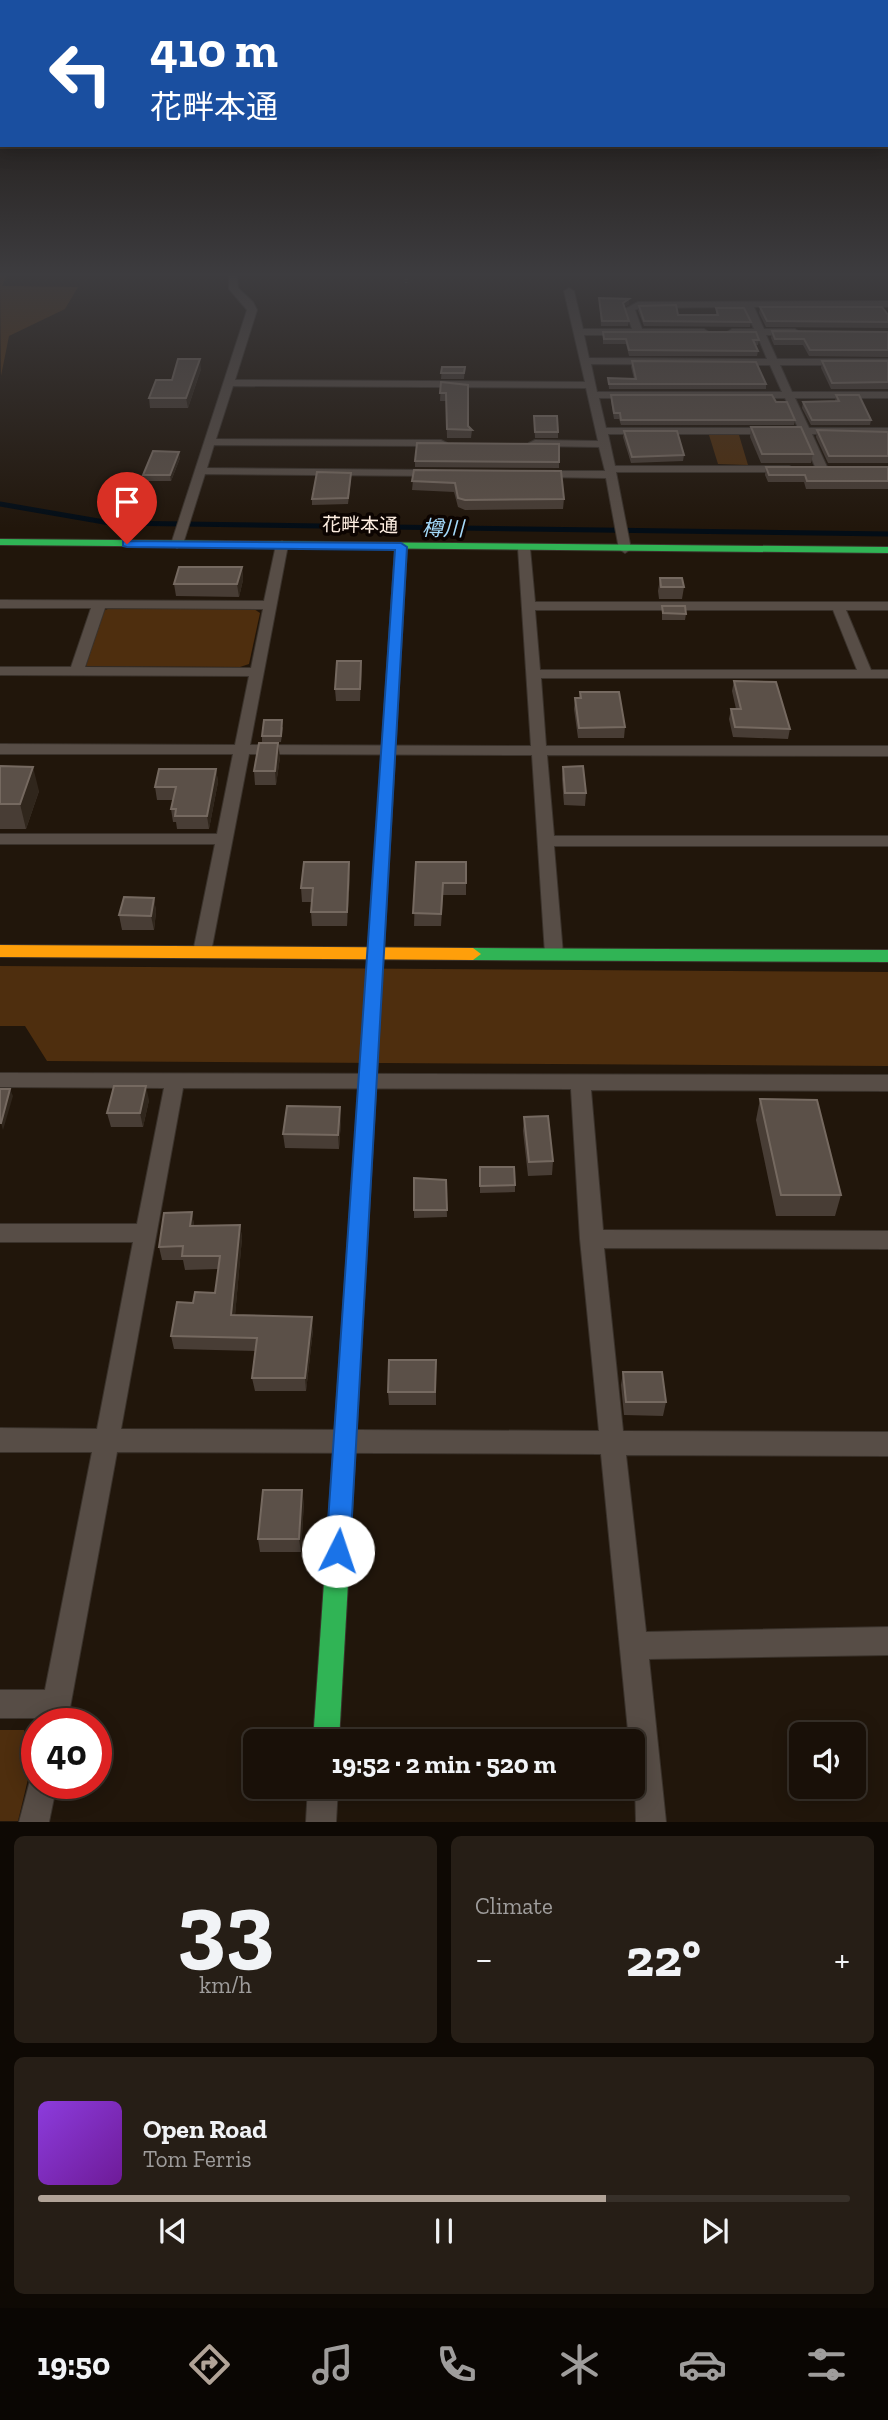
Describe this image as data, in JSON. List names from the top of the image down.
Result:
{
  "streets": {
    "street": ["花畔本通"]
  },
  "water": ["樽川"],
  "page": {
    "turn": ["410 m", "花畔本通"],
    "limit": "40",
    "trip": "19:52 · 2 min · 520 m",
    "tile": [
      ["33", "km/h"],
      "Climate"
    ],
    "heat": ["−", "22°", "+"],
    "song": ["Open Road", "Tom Ferris"],
    "tabs": "19:50"
  }
}
